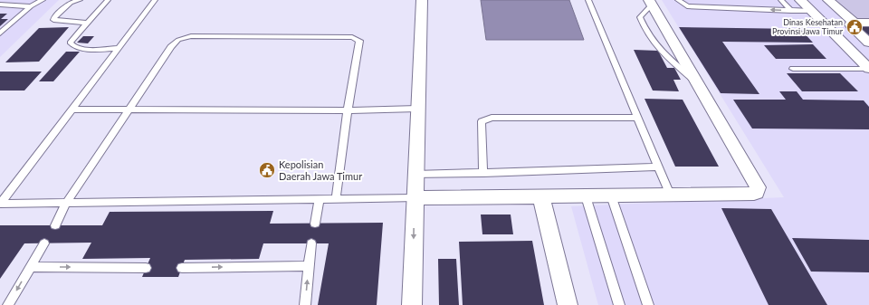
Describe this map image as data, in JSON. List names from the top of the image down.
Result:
{
  "places": {
    "public building": ["Dinas Kesehatan Provinsi Jawa Timur", "Kepolisian Daerah Jawa Timur"]
  }
}
